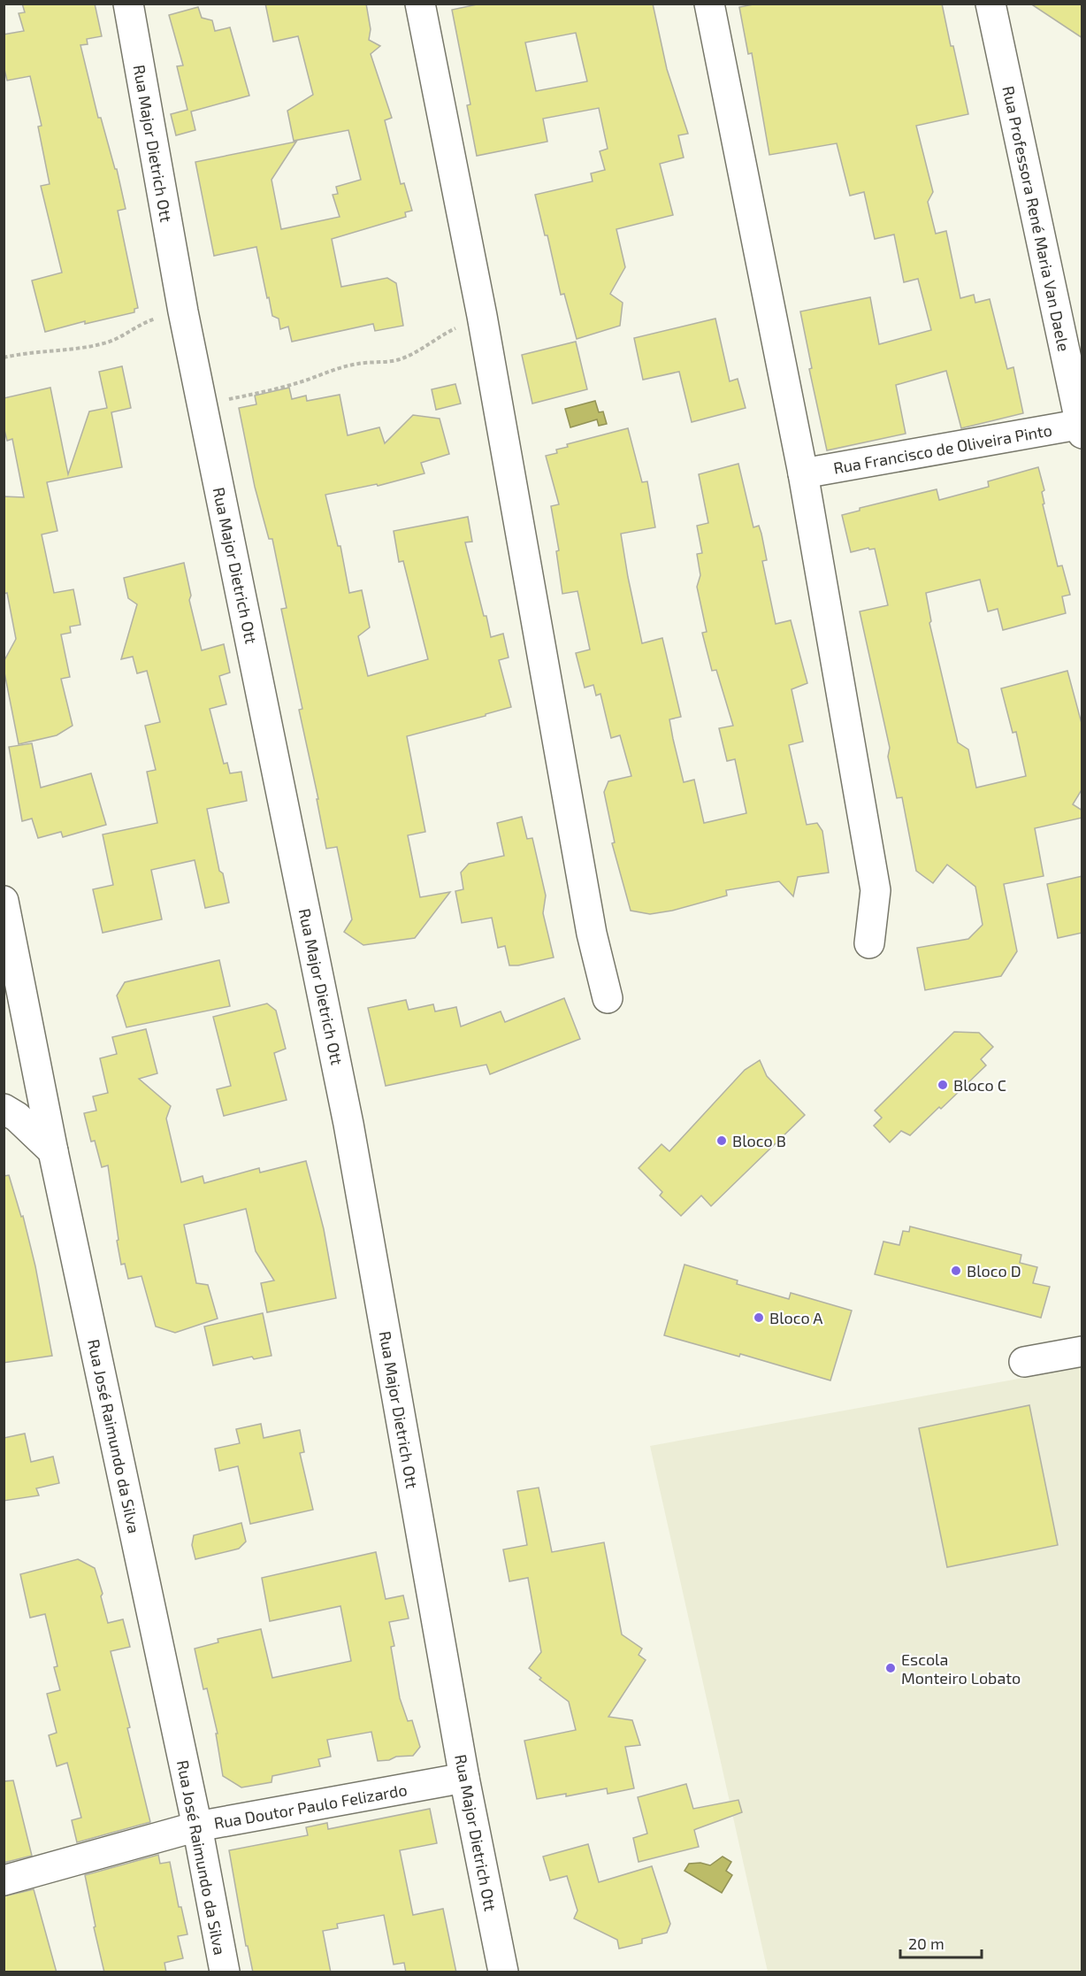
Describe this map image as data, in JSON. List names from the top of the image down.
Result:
{
  "streets": {
    "street": [
      "Rua Major Dietrich Ott",
      "Rua Professora René Maria Van Daele",
      "Rua Francisco de Oliveira Pinto",
      "Rua José Raimundo da Silva",
      "Rua Doutor Paulo Felizardo"
    ]
  },
  "crossings": [
    ["Rua Major Dietrich Ott", "Rua Doutor Paulo Felizardo"],
    ["Rua Professora René Maria Van Daele", "Rua Francisco de Oliveira Pinto"],
    ["Rua José Raimundo da Silva", "Rua Doutor Paulo Felizardo"]
  ],
  "places": [
    "Bloco C",
    "Bloco B",
    "Bloco D",
    "Bloco A",
    "Escola Monteiro Lobato"
  ],
  "scale_bar": "20 m"
}
